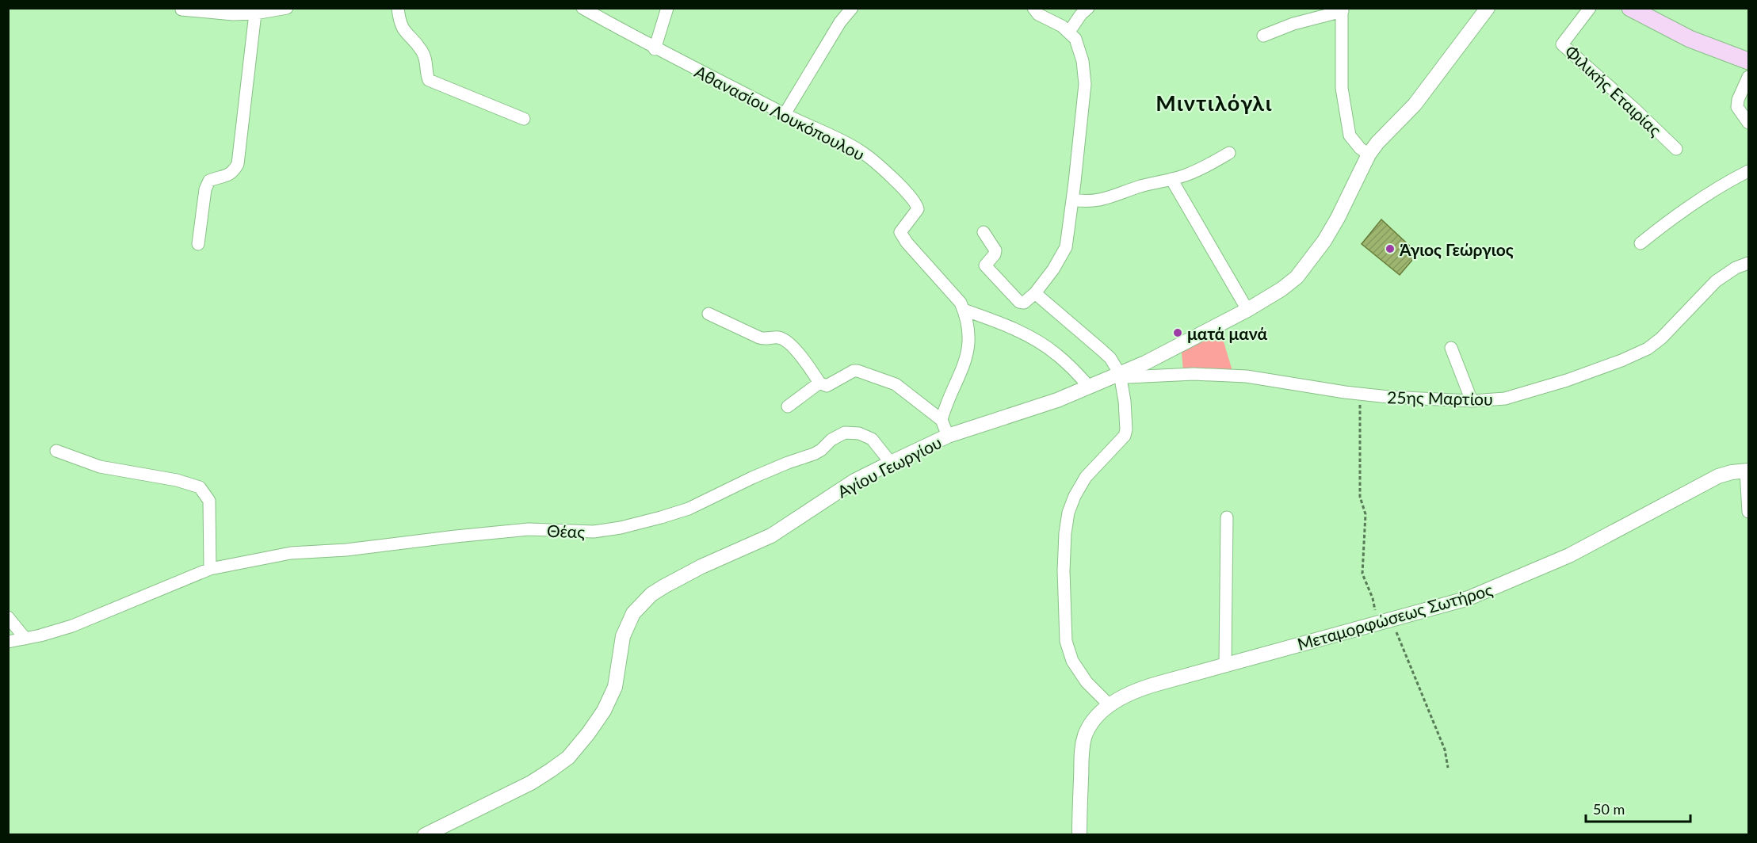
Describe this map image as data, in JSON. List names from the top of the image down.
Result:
{
  "streets": {
    "street": [
      "Φιλικής Εταιρίας",
      "Αθανασίου Λουκόπουλου",
      "25ης Μαρτίου",
      "Αγίου Γεωργίου",
      "Θέας",
      "Μεταμορφώσεως Σωτήρος"
    ]
  },
  "crossings": [
    ["25ης Μαρτίου", "Αγίου Γεωργίου"],
    ["Αγίου Γεωργίου", "Θέας"]
  ],
  "districts": ["Μιντιλόγλι"],
  "places": ["Άγιος Γεώργιος", "ματά μανά"],
  "scale_bar": "50 m"
}
